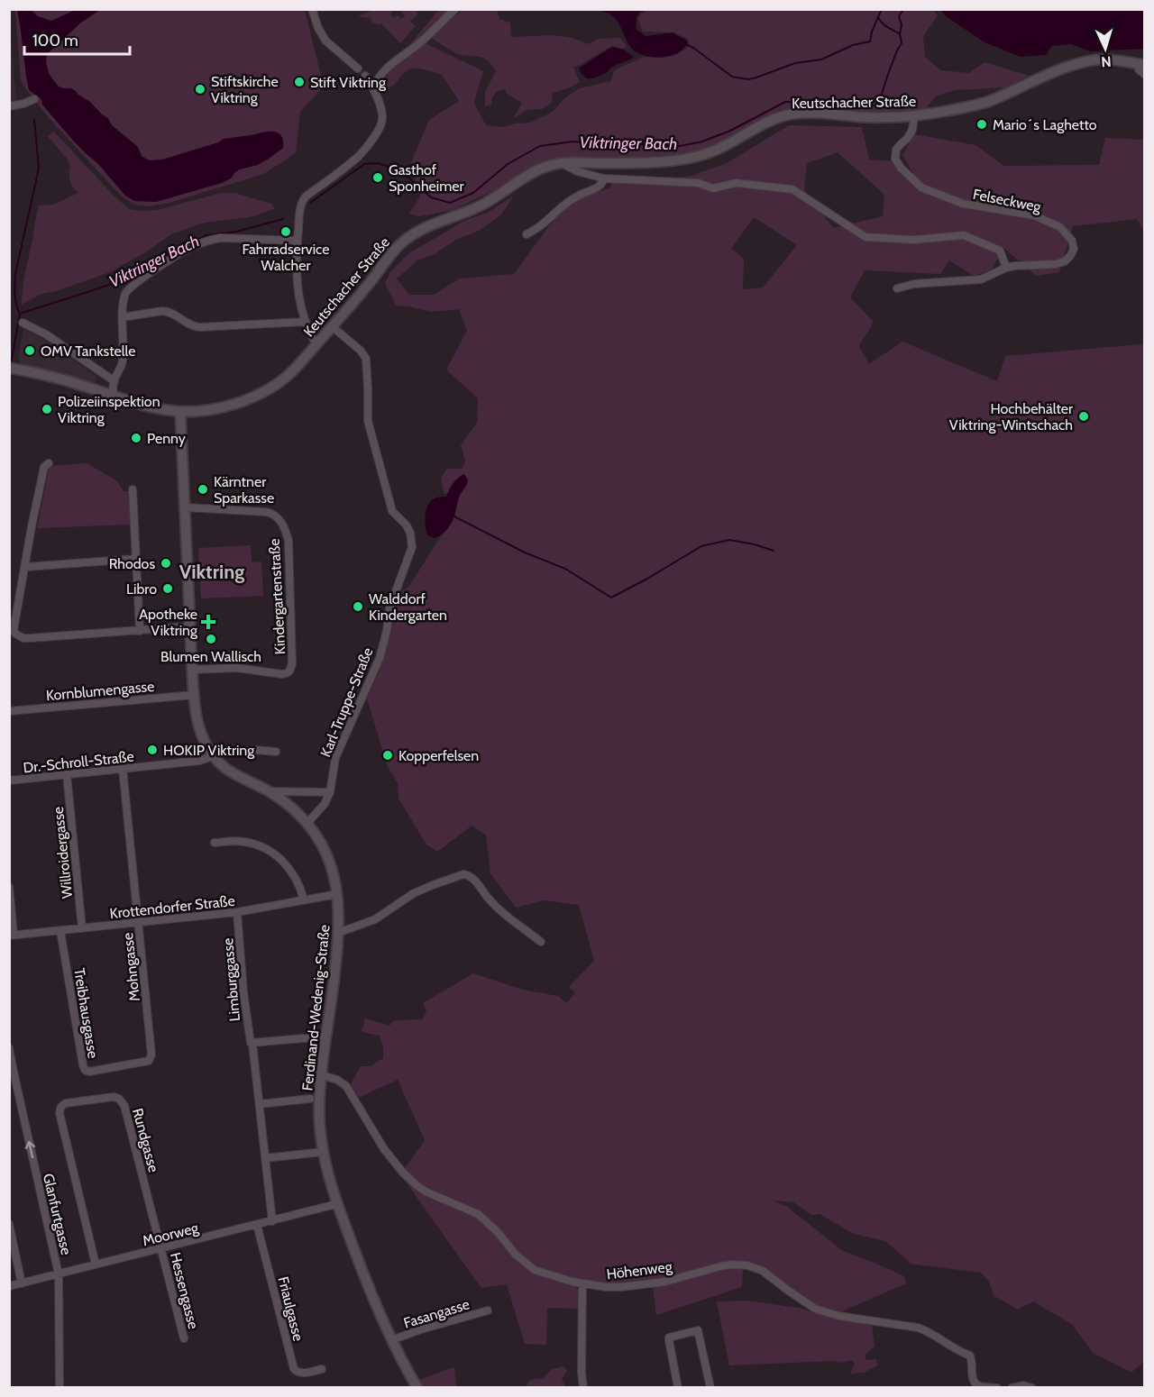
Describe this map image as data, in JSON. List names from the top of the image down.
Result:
{
  "streets": {
    "main road": ["Keutschacher Straße", "Ferdinand-Wedenig-Straße"],
    "street": [
      "Felseckweg",
      "Kindergartenstraße",
      "Kornblumengasse",
      "Karl-Truppe-Straße",
      "Dr.-Schroll-Straße",
      "Willroidergasse",
      "Krottendorfer Straße",
      "Mohngasse",
      "Limburggasse",
      "Treibhausgasse",
      "Rundgasse",
      "Glanfurtgasse",
      "Moorweg",
      "Höhenweg",
      "Hessengasse",
      "Friaulgasse",
      "Fasangasse"
    ]
  },
  "crossings": [
    ["Keutschacher Straße", "Felseckweg"],
    ["Keutschacher Straße", "Karl-Truppe-Straße"],
    ["Keutschacher Straße", "Ferdinand-Wedenig-Straße"],
    ["Kindergartenstraße", "Ferdinand-Wedenig-Straße"],
    ["Kornblumengasse", "Ferdinand-Wedenig-Straße"],
    ["Karl-Truppe-Straße", "Ferdinand-Wedenig-Straße"],
    ["Dr.-Schroll-Straße", "Willroidergasse"],
    ["Dr.-Schroll-Straße", "Mohngasse"],
    ["Dr.-Schroll-Straße", "Ferdinand-Wedenig-Straße"],
    ["Willroidergasse", "Krottendorfer Straße"],
    ["Krottendorfer Straße", "Mohngasse"],
    ["Krottendorfer Straße", "Limburggasse"],
    ["Krottendorfer Straße", "Ferdinand-Wedenig-Straße"],
    ["Krottendorfer Straße", "Treibhausgasse"],
    ["Mohngasse", "Treibhausgasse"],
    ["Limburggasse", "Moorweg"],
    ["Ferdinand-Wedenig-Straße", "Moorweg"],
    ["Ferdinand-Wedenig-Straße", "Höhenweg"],
    ["Ferdinand-Wedenig-Straße", "Fasangasse"],
    ["Rundgasse", "Moorweg"],
    ["Rundgasse", "Hessengasse"],
    ["Glanfurtgasse", "Moorweg"],
    ["Moorweg", "Hessengasse"],
    ["Moorweg", "Friaulgasse"]
  ],
  "one_way": ["Glanfurtgasse"],
  "districts": ["Viktring"],
  "water": ["Viktringer Bach"],
  "places": {
    "other": [
      "Stift Viktring",
      "Stiftskirche Viktring",
      "Mario´s Laghetto",
      "Gasthof Sponheimer",
      "Fahrradservice Walcher",
      "OMV Tankstelle",
      "Polizeiinspektion Viktring",
      "Hochbehälter Viktring-Wintschach",
      "Penny",
      "Kärntner Sparkasse",
      "Rhodos",
      "Libro",
      "Walddorf Kindergarten",
      "Blumen Wallisch",
      "HOKIP Viktring",
      "Kopperfelsen"
    ],
    "health": ["Apotheke Viktring"]
  },
  "scale_bar": "100 m",
  "north": "bottom"
}
